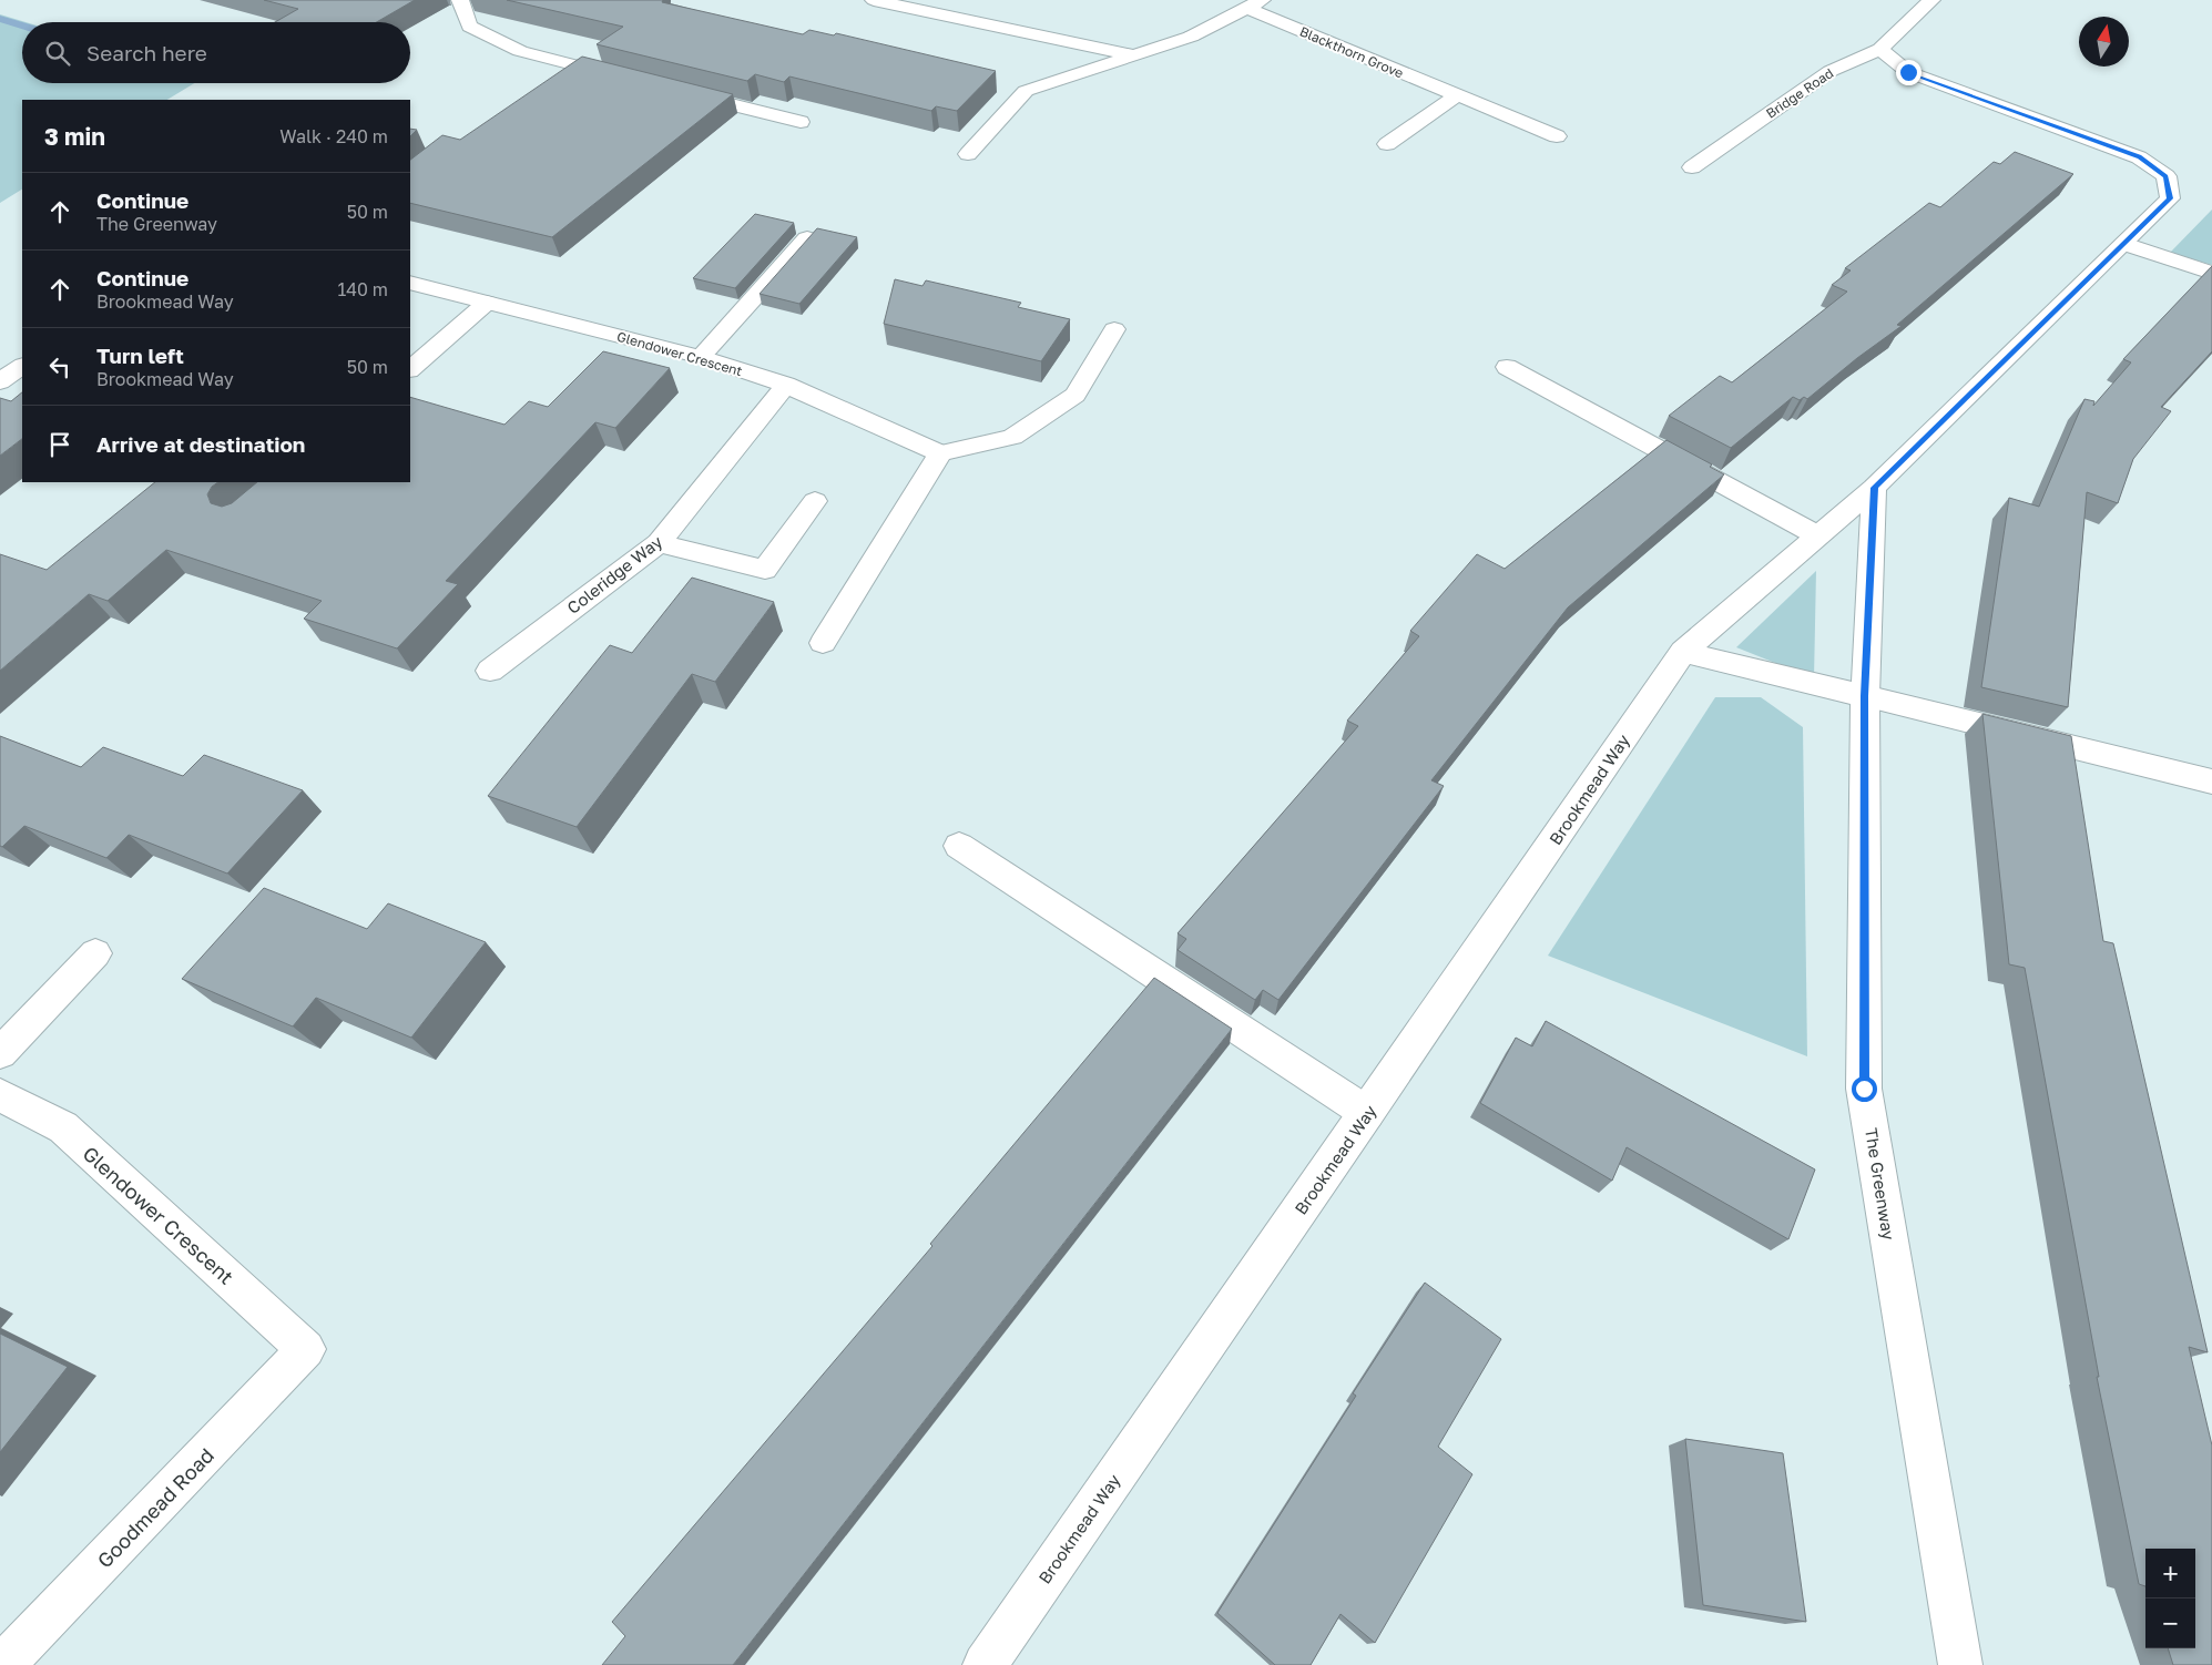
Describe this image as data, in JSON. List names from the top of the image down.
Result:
{
  "streets": {
    "street": [
      "Blackthorn Grove",
      "Bridge Road",
      "Glendower Crescent",
      "Coleridge Way",
      "Brookmead Way",
      "The Greenway",
      "Goodmead Road"
    ]
  },
  "crossings": [
    ["Bridge Road", "Brookmead Way"],
    ["Glendower Crescent", "Coleridge Way"],
    ["Glendower Crescent", "Goodmead Road"]
  ],
  "north": "top",
  "page": {
    "search": "Search here",
    "heading": ["3 min", "Walk · 240 m"],
    "list": [
      ["Continue", "The Greenway", "50 m"],
      ["Continue", "Brookmead Way", "140 m"],
      ["Turn left", "Brookmead Way", "50 m"],
      "Arrive at destination"
    ],
    "map_buttons": ["+", "−"]
  }
}
